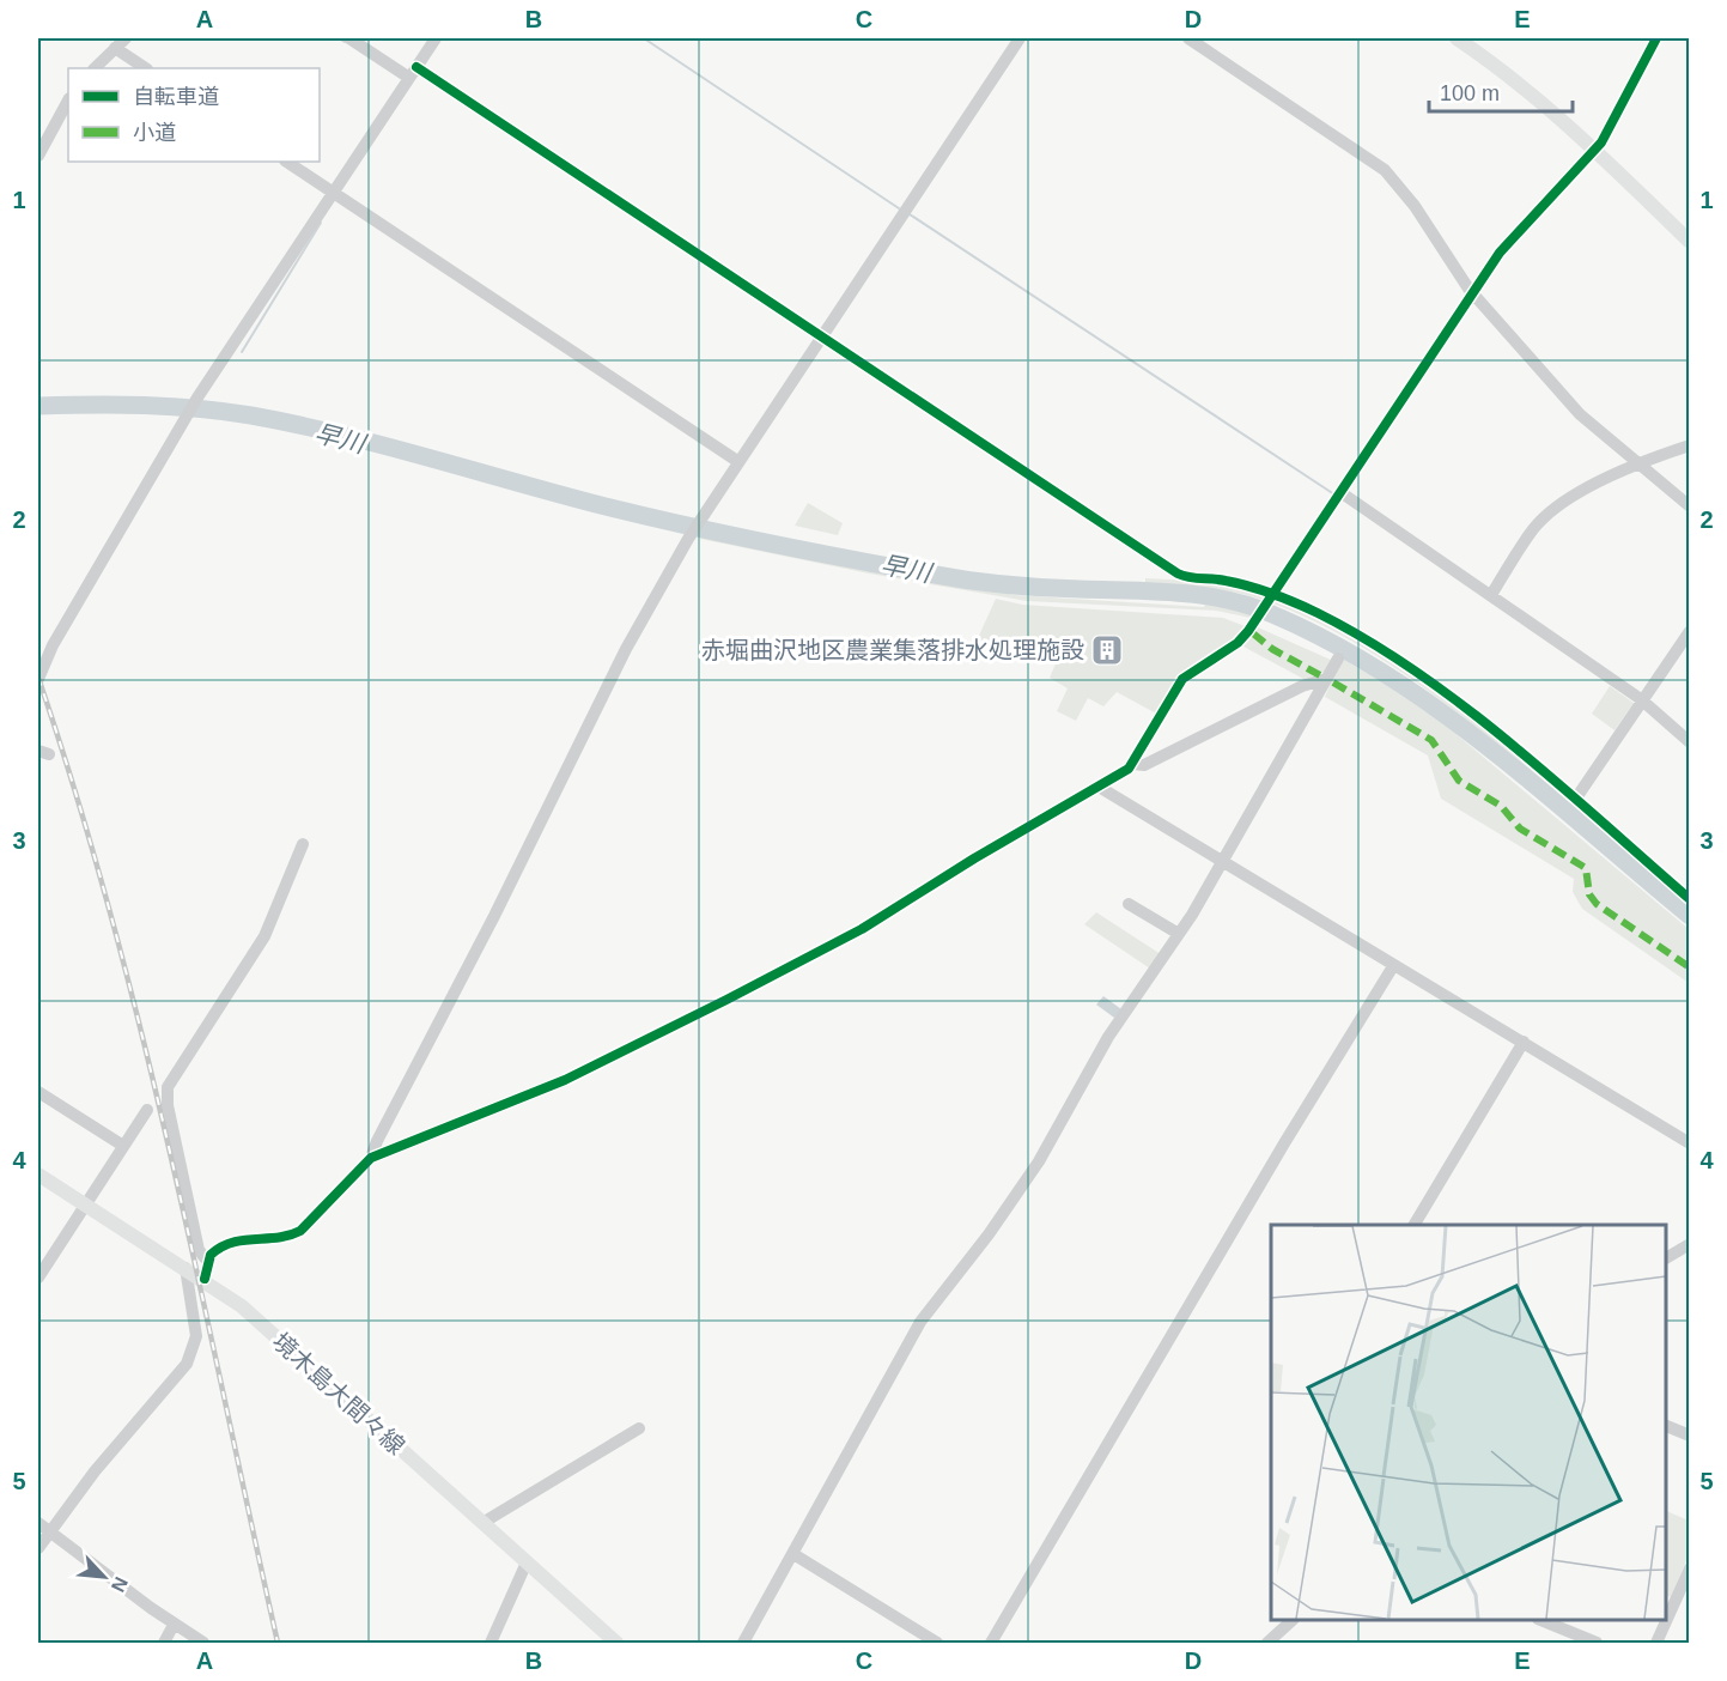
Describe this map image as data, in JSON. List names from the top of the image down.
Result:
{
  "streets": {
    "main road": ["境木島大間々線"]
  },
  "water": ["早川"],
  "places": {
    "building": ["赤堀曲沢地区農業集落排水処理施設"]
  },
  "legend": ["自転車道", "小道"],
  "scale_bar": "100 m",
  "north": "bottom right",
  "grid": {
    "columns": [
      "A",
      "B",
      "C",
      "D",
      "E"
    ],
    "rows": [
      "1",
      "2",
      "3",
      "4",
      "5"
    ]
  }
}
